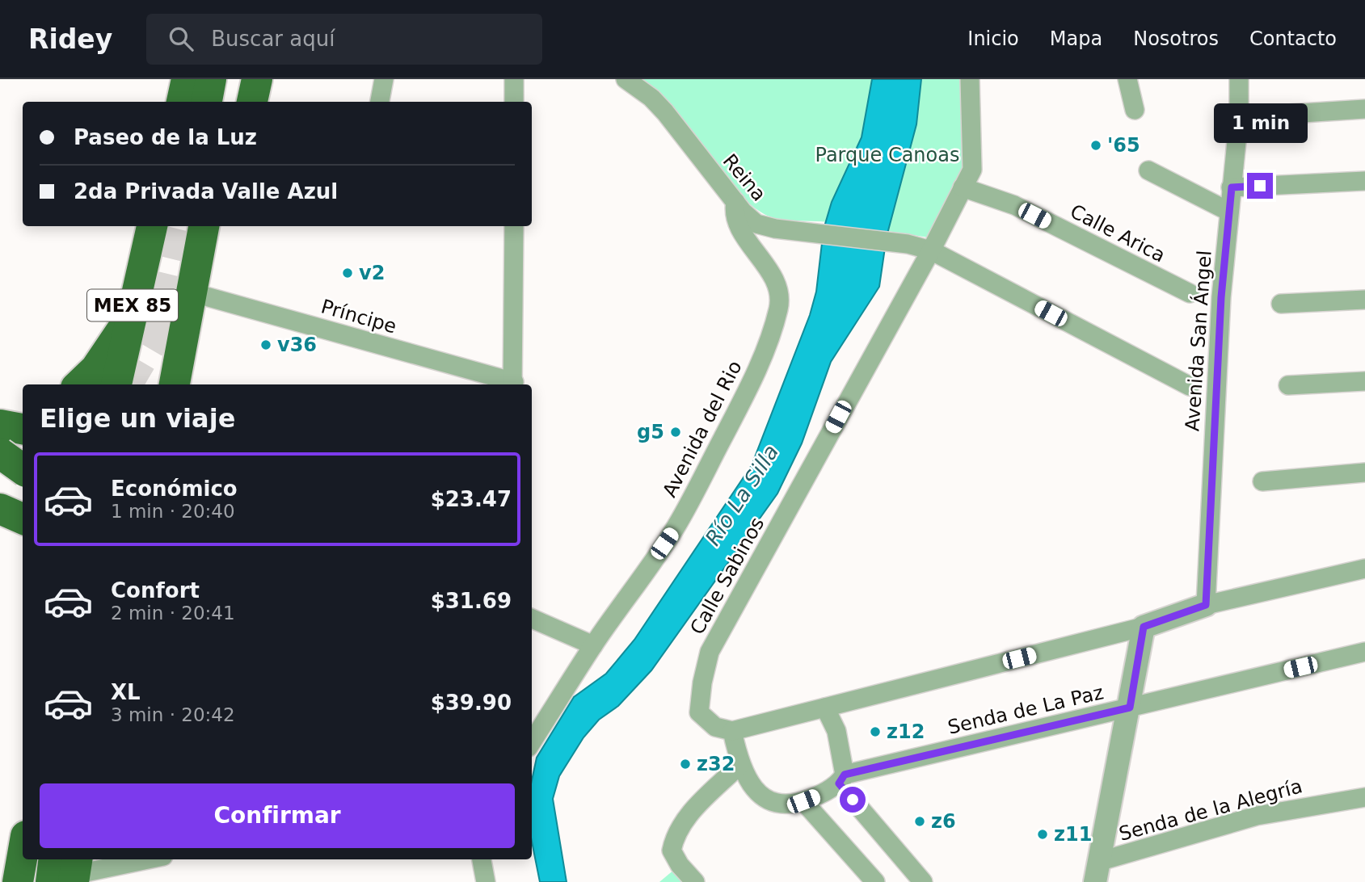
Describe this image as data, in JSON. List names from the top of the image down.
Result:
{
  "streets": {
    "highway": ["MEX 85"],
    "street": [
      "Reina",
      "Calle Arica",
      "Príncipe",
      "Avenida San Ángel",
      "Avenida del Rio",
      "Calle Sabinos",
      "Senda de La Paz",
      "Senda de la Alegría"
    ]
  },
  "crossings": [
    ["Reina", "Avenida del Rio"],
    ["Reina", "Calle Sabinos"],
    ["Calle Arica", "Calle Sabinos"],
    ["MEX 85", "Príncipe"],
    ["Calle Sabinos", "Senda de La Paz"]
  ],
  "water": ["Río La Silla"],
  "parks": ["Parque Canoas"],
  "places": [
    "'65",
    "v2",
    "v36",
    "g5",
    "z12",
    "z32",
    "z6",
    "z11"
  ],
  "page": {
    "header": "Ridey",
    "search": "Buscar aquí",
    "nav": [
      "Inicio",
      "Mapa",
      "Nosotros",
      "Contacto"
    ],
    "banner": ["Paseo de la Luz", "2da Privada Valle Azul"],
    "bubble": "1 min",
    "heading": "Elige un viaje",
    "list": [
      {
        "name": "Económico",
        "note": "1 min · 20:40",
        "value": "$23.47"
      },
      {
        "name": "Confort",
        "note": "2 min · 20:41",
        "value": "$31.69"
      },
      {
        "name": "XL",
        "note": "3 min · 20:42",
        "value": "$39.90"
      }
    ],
    "buttons": "Confirmar"
  }
}
